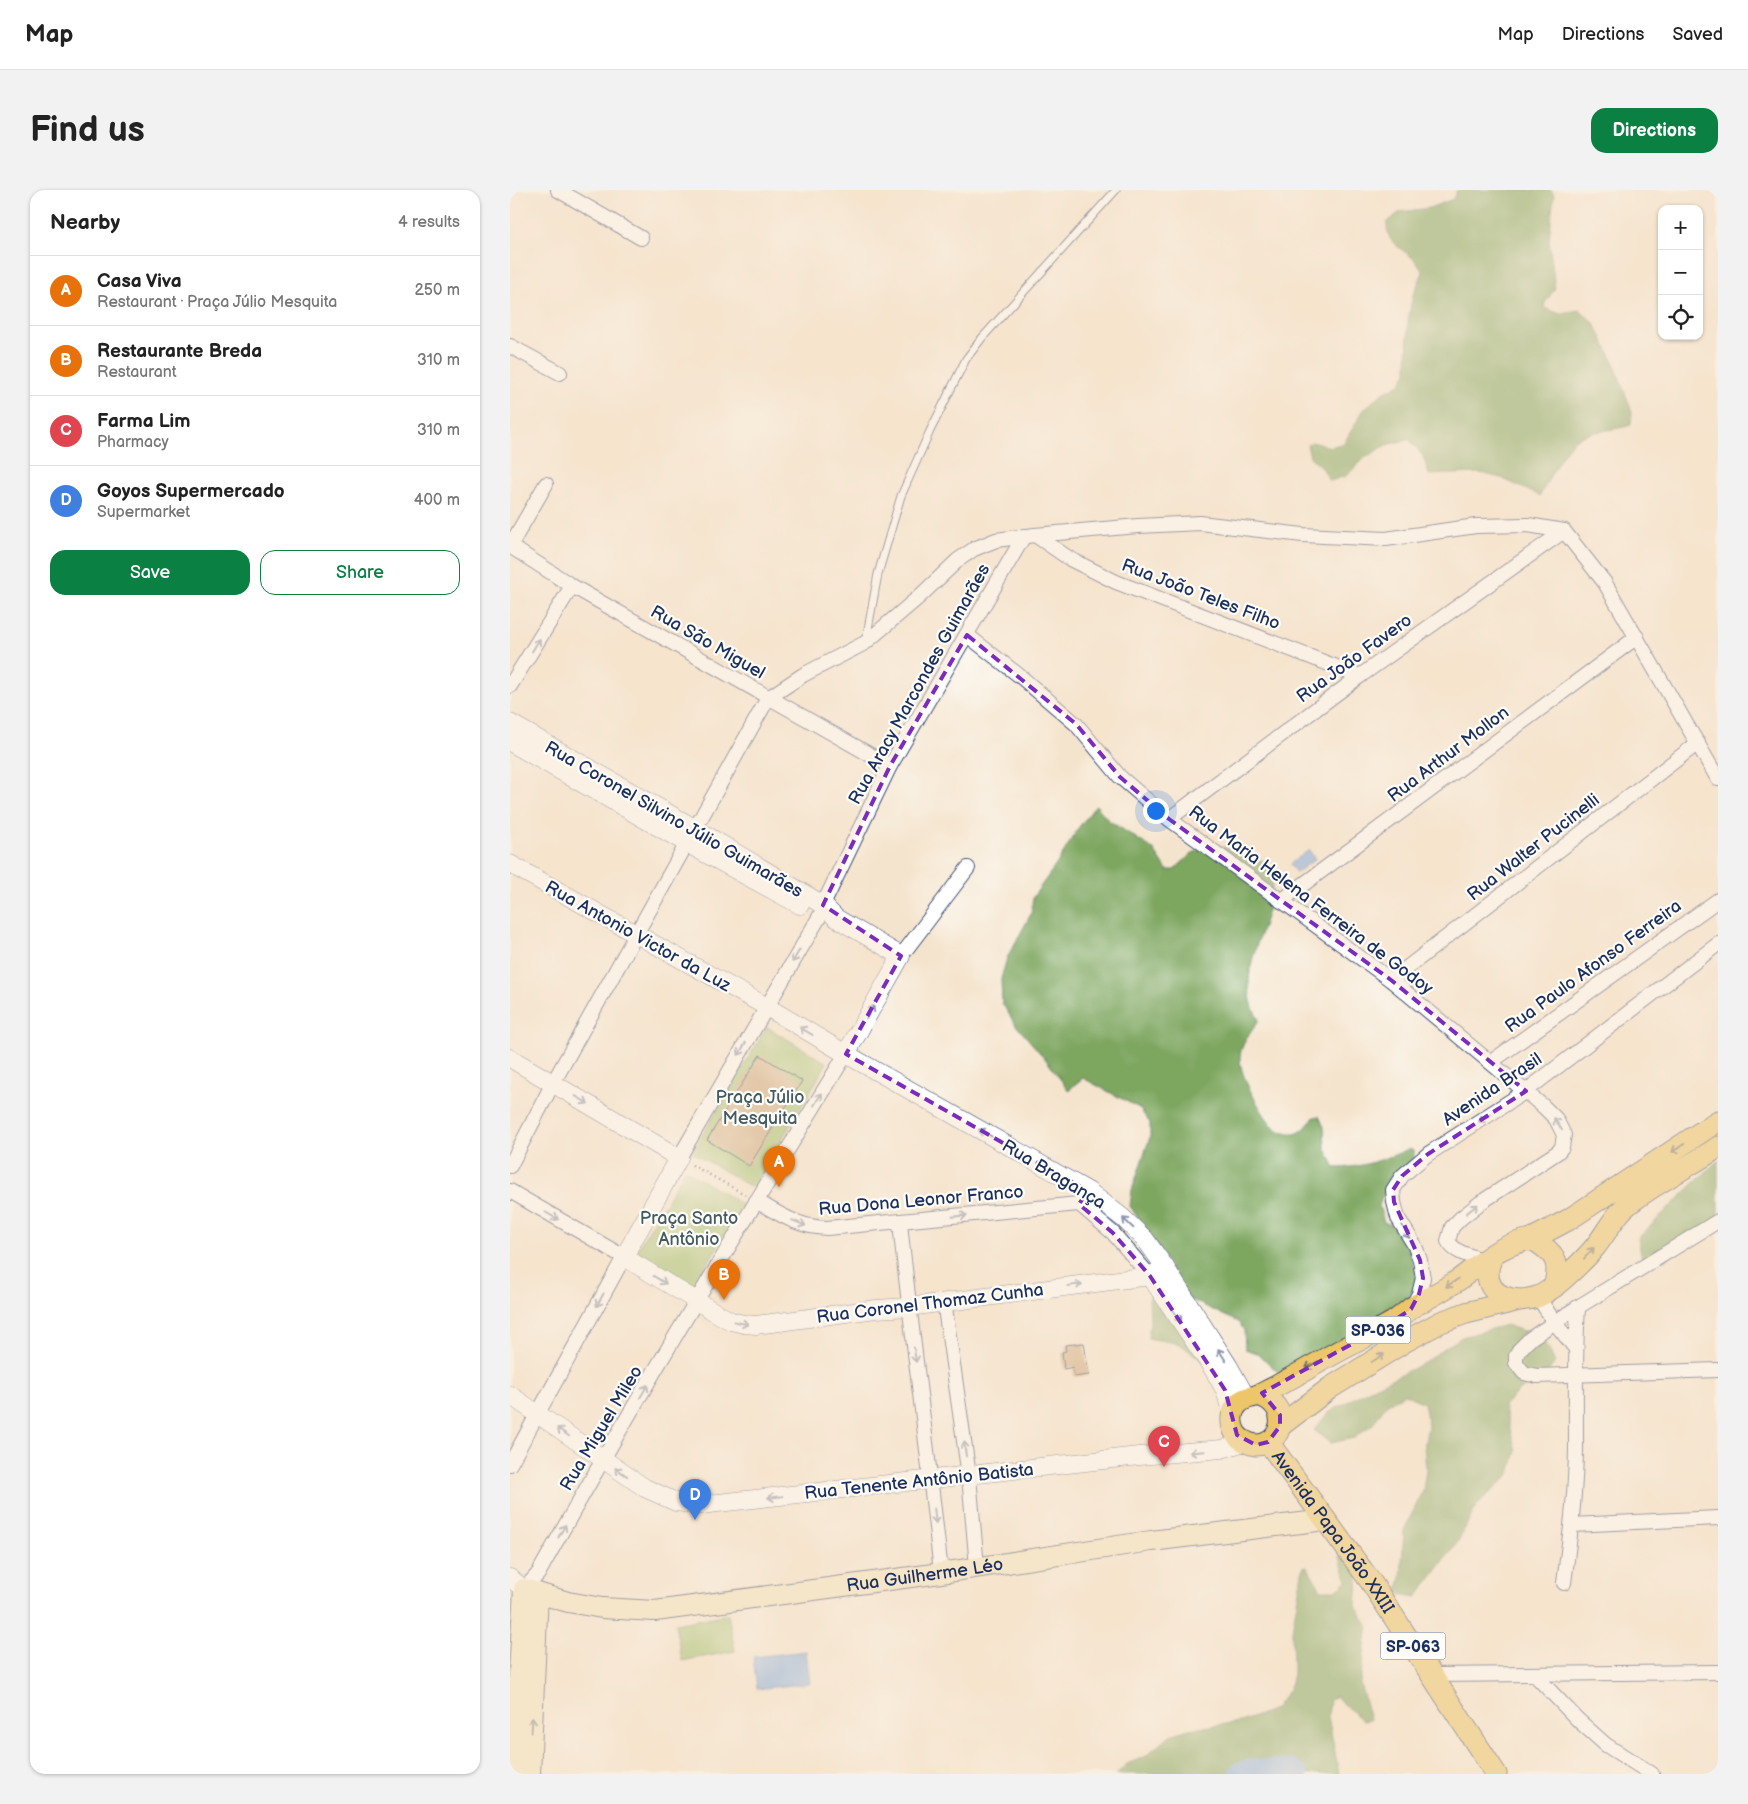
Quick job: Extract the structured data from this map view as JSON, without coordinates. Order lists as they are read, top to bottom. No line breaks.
{"streets":{"main road":["SP-036","Avenida Papa João XXIII","Rua Guilherme Léo","SP-063"],"street":["Rua João Teles Filho","Rua São Miguel","Rua João Favero","Rua Aracy Marcondes Guimarães","Rua Arthur Mollon","Rua Coronel Silvino Júlio Guimarães","Rua Walter Pucinelli","Rua Maria Helena Ferreira de Godoy","Rua Antonio Victor da Luz","Rua Paulo Afonso Ferreira","Avenida Brasil","Rua Bragança","Rua Dona Leonor Franco","Rua Coronel Thomaz Cunha","Rua Miguel Mileo","Rua Tenente Antônio Batista"]},"crossings":[["Rua João Teles Filho","Rua João Favero"],["Rua João Teles Filho","Rua Aracy Marcondes Guimarães"],["Rua São Miguel","Rua Aracy Marcondes Guimarães"],["Rua João Favero","Rua Maria Helena Ferreira de Godoy"],["Rua Aracy Marcondes Guimarães","Rua Coronel Silvino Júlio Guimarães"],["Rua Aracy Marcondes Guimarães","Rua Maria Helena Ferreira de Godoy"],["Rua Aracy Marcondes Guimarães","Rua Antonio Victor da Luz"],["Rua Arthur Mollon","Rua Maria Helena Ferreira de Godoy"],["Rua Walter Pucinelli","Rua Maria Helena Ferreira de Godoy"],["Rua Maria Helena Ferreira de Godoy","Rua Paulo Afonso Ferreira"],["Rua Maria Helena Ferreira de Godoy","Avenida Brasil"],["Rua Maria Helena Ferreira de Godoy","SP-036"],["Avenida Brasil","SP-036"],["Rua Bragança","Rua Dona Leonor Franco"],["Rua Bragança","Rua Coronel Thomaz Cunha"],["Rua Bragança","SP-036"],["Rua Bragança","Rua Tenente Antônio Batista"],["Rua Bragança","Avenida Papa João XXIII"],["Rua Coronel Thomaz Cunha","Rua Miguel Mileo"],["SP-036","Rua Tenente Antônio Batista"],["SP-036","Avenida Papa João XXIII"],["Rua Miguel Mileo","Rua Tenente Antônio Batista"],["Rua Miguel Mileo","Rua Guilherme Léo"],["Rua Tenente Antônio Batista","Avenida Papa João XXIII"],["Avenida Papa João XXIII","Rua Guilherme Léo"]],"one_way":["Avenida Brasil","Rua Dona Leonor Franco","Rua Coronel Thomaz Cunha","Rua Tenente Antônio Batista"],"parks":["Praça Júlio Mesquita","Praça Santo Antônio"],"page":{"header":"Map","nav":["Map","Directions","Saved"],"buttons":["Directions",["Save","Share"]],"title":"Find us","heading":["Nearby","4 results"],"map_buttons":["+","−"],"list":[{"mark":"A","name":"Casa Viva","note":"Restaurant · Praça Júlio Mesquita","value":"250 m"},{"mark":"B","name":"Restaurante Breda","note":"Restaurant","value":"310 m"},{"mark":"C","name":"Farma Lim","note":"Pharmacy","value":"310 m"},{"mark":"D","name":"Goyos Supermercado","note":"Supermarket","value":"400 m"}],"pins":["A","B","C","D"]}}
